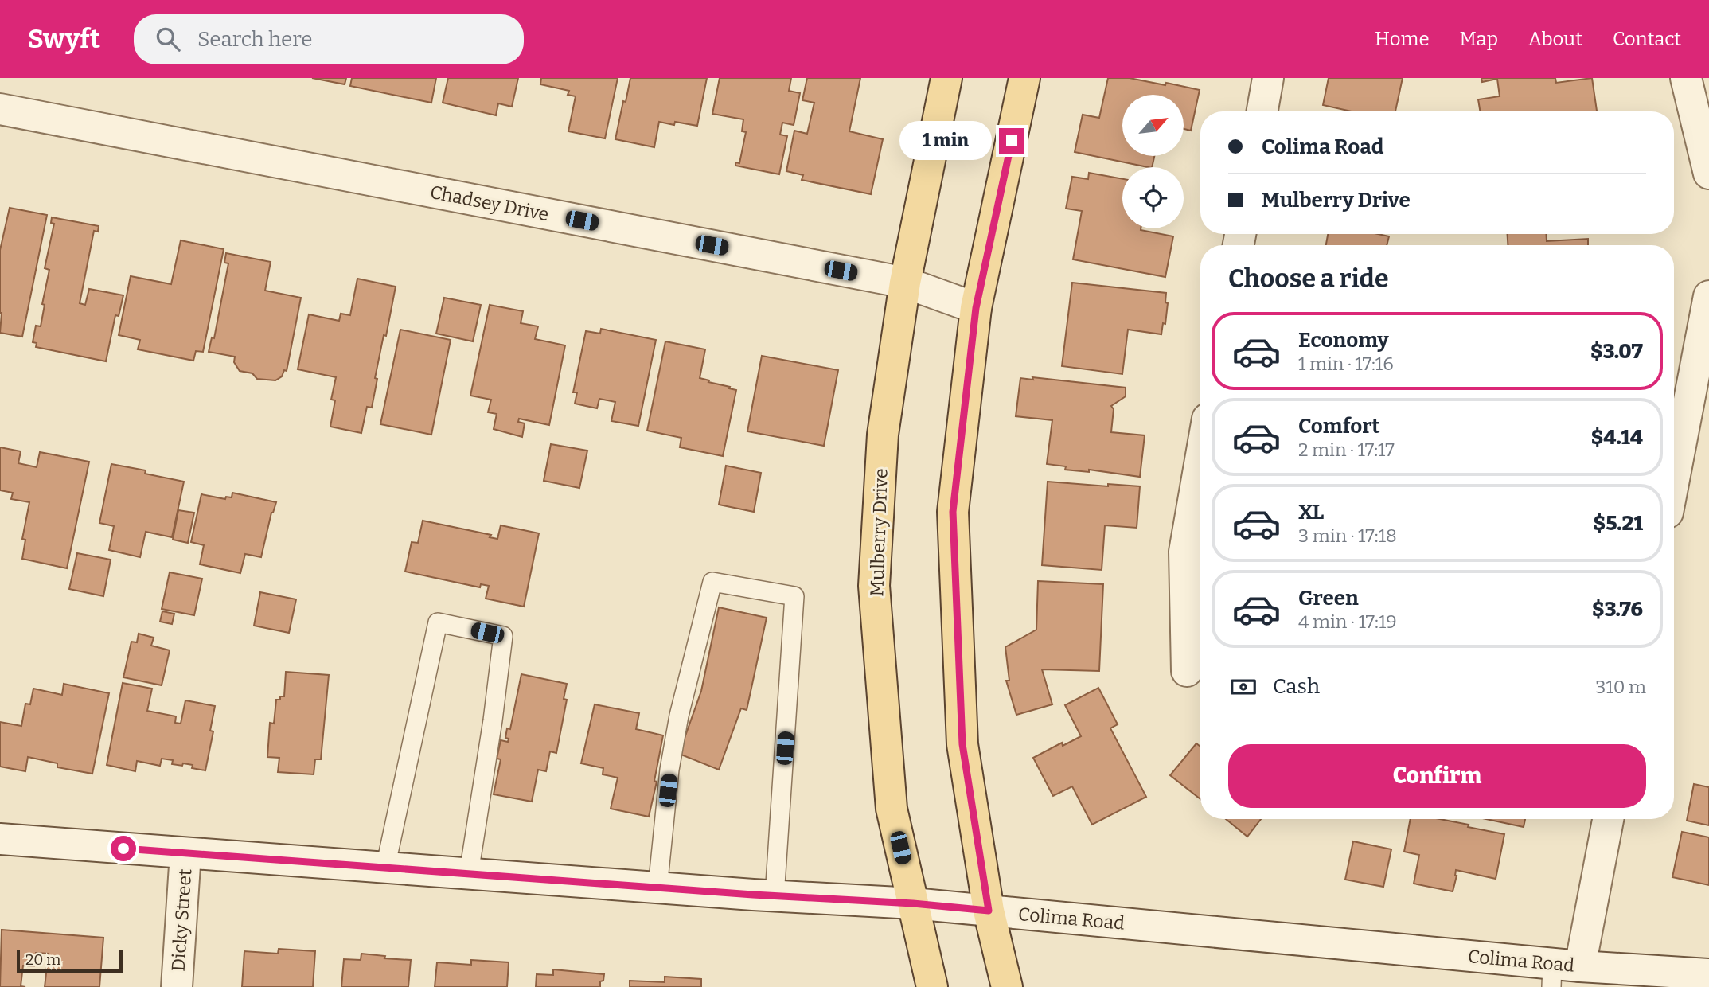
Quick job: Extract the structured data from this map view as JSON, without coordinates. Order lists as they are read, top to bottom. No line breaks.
{"streets":{"main road":["Mulberry Drive"],"street":["Chadsey Drive","Colima Road","Dicky Street"]},"crossings":[["Chadsey Drive","Mulberry Drive"],["Mulberry Drive","Colima Road"],["Colima Road","Dicky Street"]],"scale_bar":"20 m","north":"top right","page":{"header":"Swyft","search":"Search here","nav":["Home","Map","About","Contact"],"banner":["Colima Road","Mulberry Drive"],"bubble":"1 min","heading":"Choose a ride","list":[{"name":"Economy","note":"1 min · 17:16","value":"$3.07"},{"name":"Comfort","note":"2 min · 17:17","value":"$4.14"},{"name":"XL","note":"3 min · 17:18","value":"$5.21"},{"name":"Green","note":"4 min · 17:19","value":"$3.76"}],"pay":["Cash","310 m"],"buttons":"Confirm","scale":"20 m"}}
